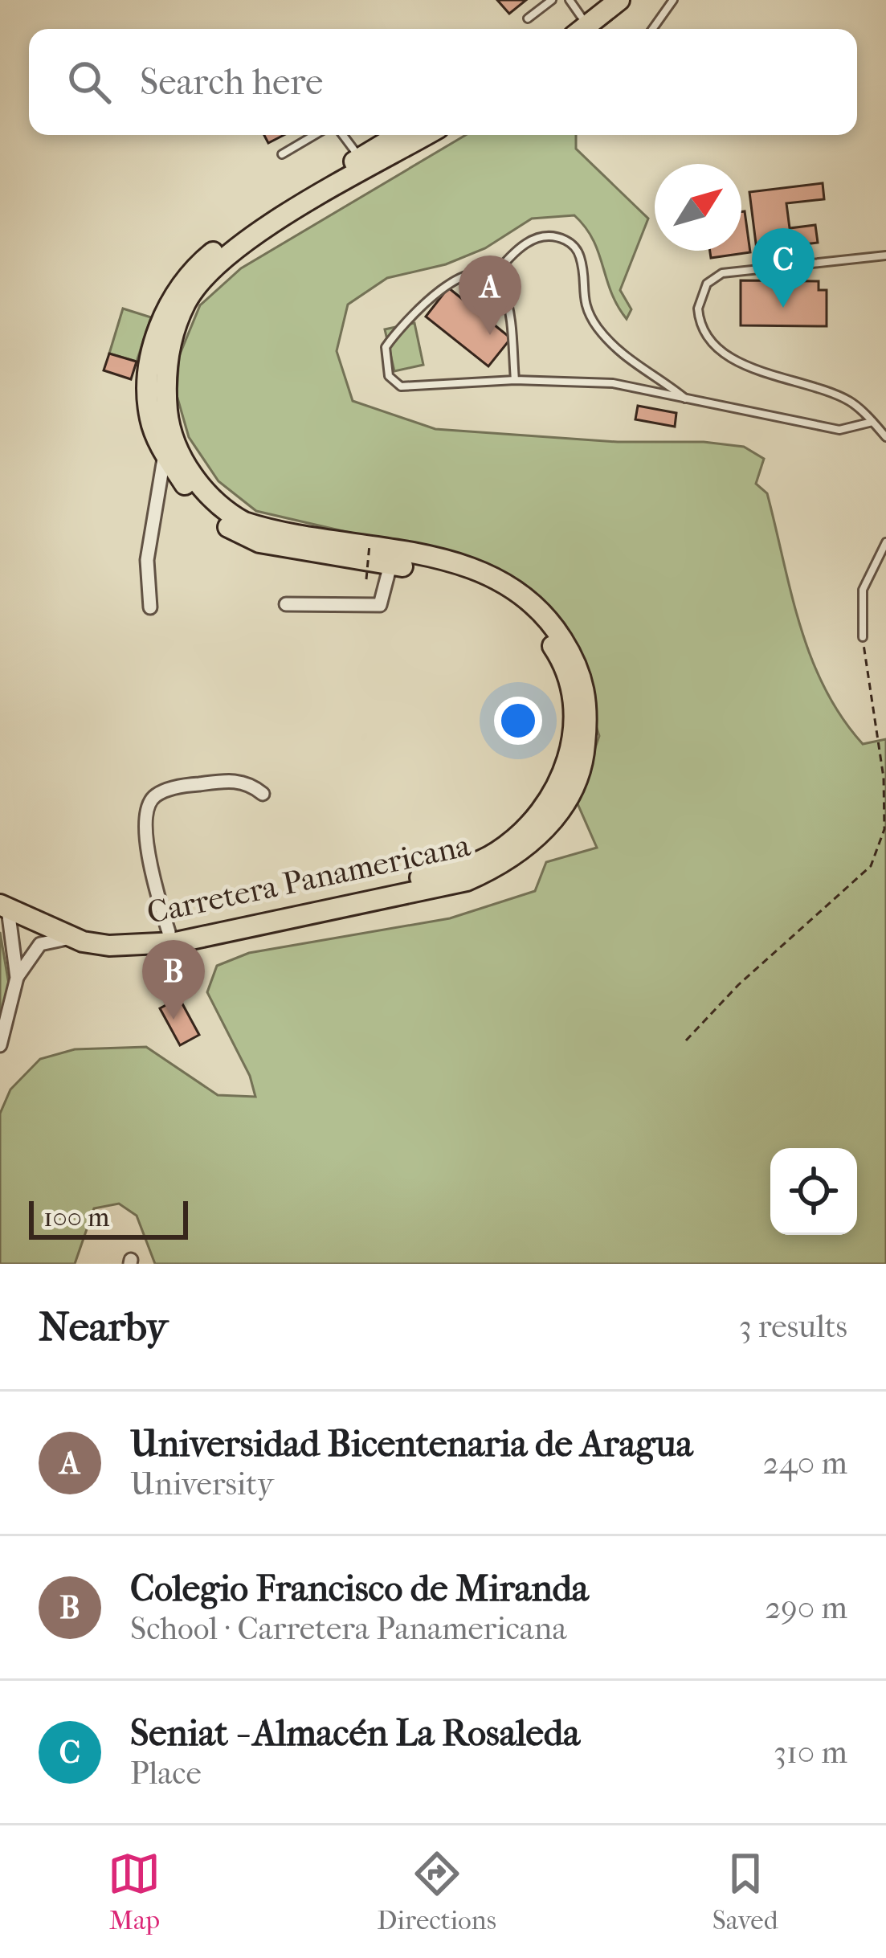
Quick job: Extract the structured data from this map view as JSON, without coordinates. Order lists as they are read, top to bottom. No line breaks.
{"streets":{"main road":["Carretera Panamericana"]},"scale_bar":"100 m","north":"top right","page":{"search":"Search here","pins":["C","A","B"],"scale":"100 m","heading":["Nearby","3 results"],"list":[{"mark":"A","name":"Universidad Bicentenaria de Aragua","note":"University","value":"240 m"},{"mark":"B","name":"Colegio Francisco de Miranda","note":"School · Carretera Panamericana","value":"290 m"},{"mark":"C","name":"Seniat - Almacén La Rosaleda","note":"Place","value":"310 m"}],"nav":["Map","Directions","Saved"]}}
